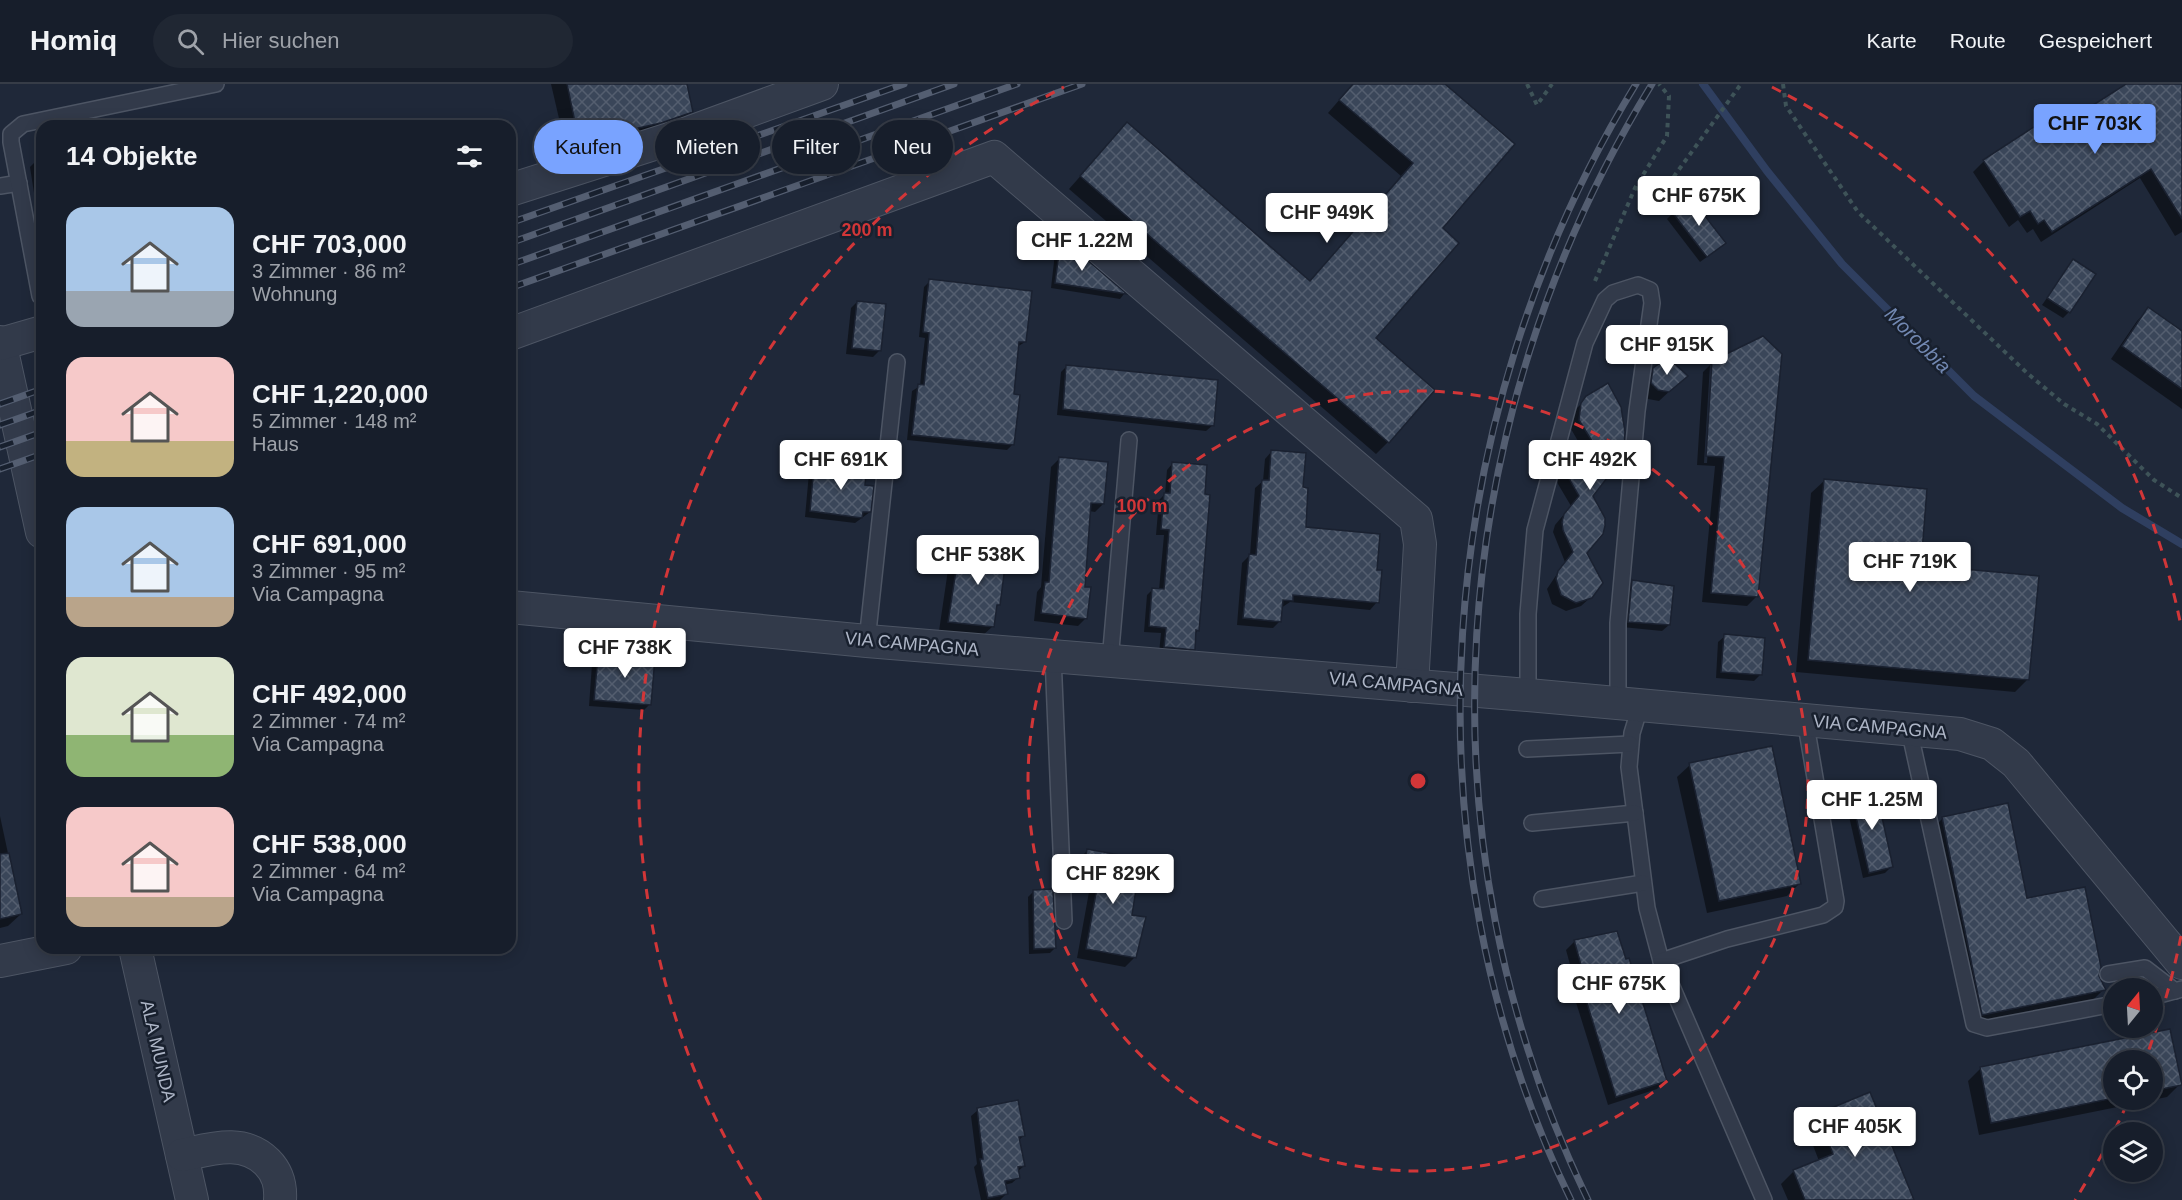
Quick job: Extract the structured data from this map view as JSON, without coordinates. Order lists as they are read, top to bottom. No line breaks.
{"streets":{"street":["VIA CAMPAGNA","ALA MUNDA"]},"water":["Morobbia"],"north":"top","page":{"header":"Homiq","search":"Hier suchen","nav":["Karte","Route","Gespeichert"],"price":["CHF 703K","CHF 675K","CHF 949K","CHF 1.22M","CHF 915K","CHF 691K","CHF 492K","CHF 538K","CHF 719K","CHF 738K","CHF 1.25M","CHF 829K","CHF 675K","CHF 405K"],"chip":["Kaufen","Mieten","Filter","Neu"],"heading":"14 Objekte","list":[{"name":"CHF 703,000","note":"3 Zimmer · 86 m² · Wohnung"},{"name":"CHF 1,220,000","note":"5 Zimmer · 148 m² · Haus"},{"name":"CHF 691,000","note":"3 Zimmer · 95 m² · Via Campagna"},{"name":"CHF 492,000","note":"2 Zimmer · 74 m² · Via Campagna"},{"name":"CHF 538,000","note":"2 Zimmer · 64 m² · Via Campagna"}]},"rings":["200 m","100 m"]}
